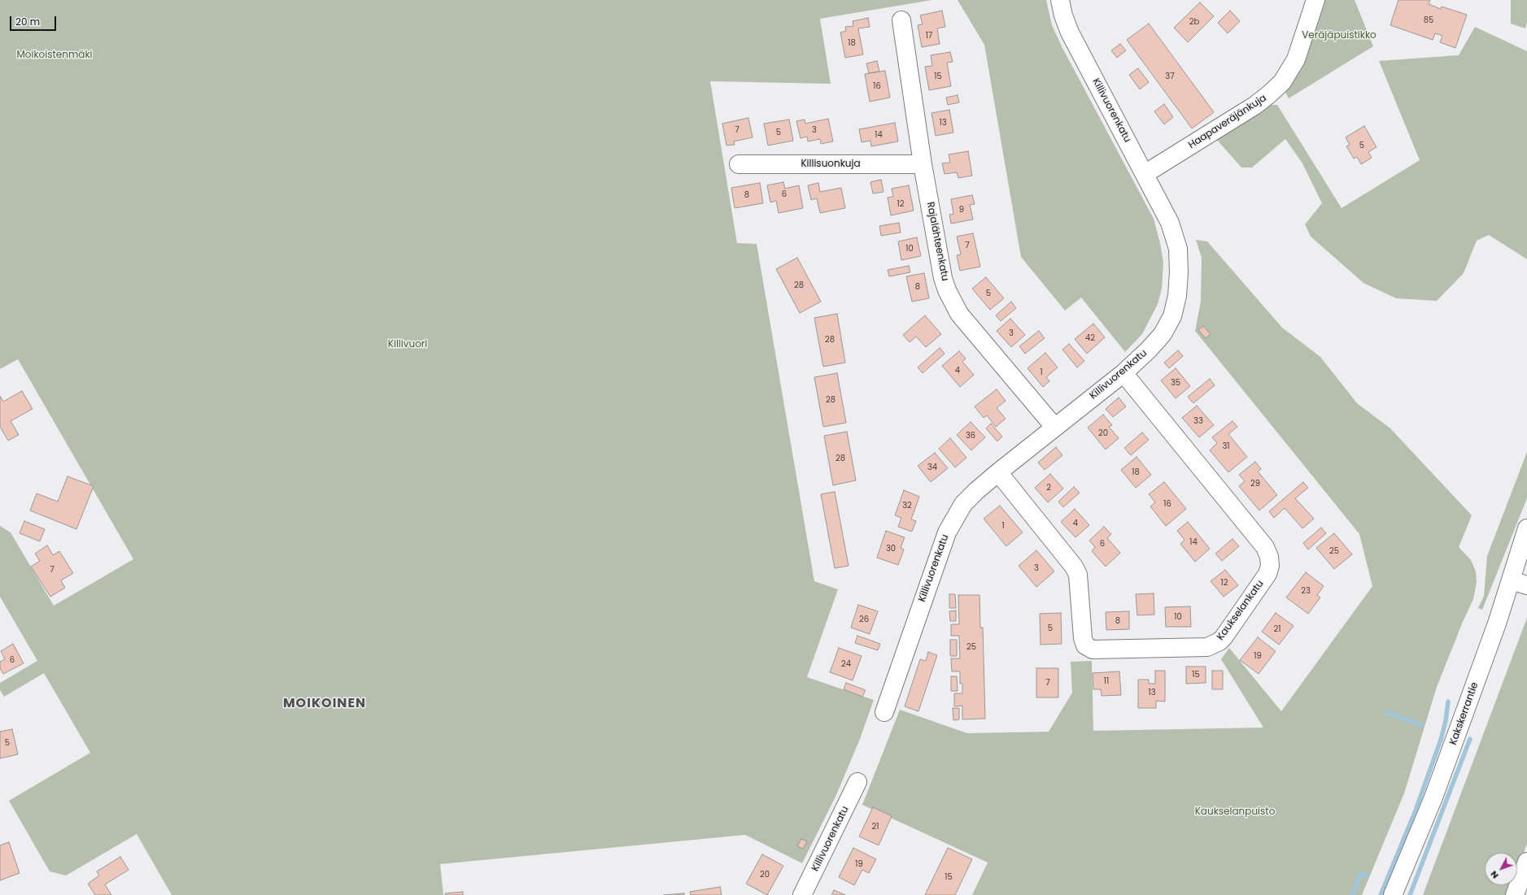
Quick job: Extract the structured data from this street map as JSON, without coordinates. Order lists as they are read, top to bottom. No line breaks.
{"streets":{"street":["Killivuorenkatu","Haapaveräjänkuja","Killisuonkuja","Rajalähteenkatu","Kaukselankatu","Kakskerrantie"]},"crossings":[["Killivuorenkatu","Haapaveräjänkuja"],["Killivuorenkatu","Rajalähteenkatu"],["Killivuorenkatu","Kaukselankatu"],["Killisuonkuja","Rajalähteenkatu"]],"districts":["MOIKOINEN"],"parks":["Veräjäpuistikko","Moikoistenmäki","Killivuori","Kaukselanpuisto"],"house_numbers":["85","2b","17","18","15","37","16","13","7","3","5","14","5","6","8","12","9","7","10","28","8","5","3","42","28","4","1","35","28","33","20","36","31","28","34","18","29","2","16","32","4","1","14","6","30","25","3","7","12","23","10","26","8","5","21","25","19","6","24","15","11","7","13","5","21","19","20","15"],"scale_bar":"20 m","north":"bottom left"}
